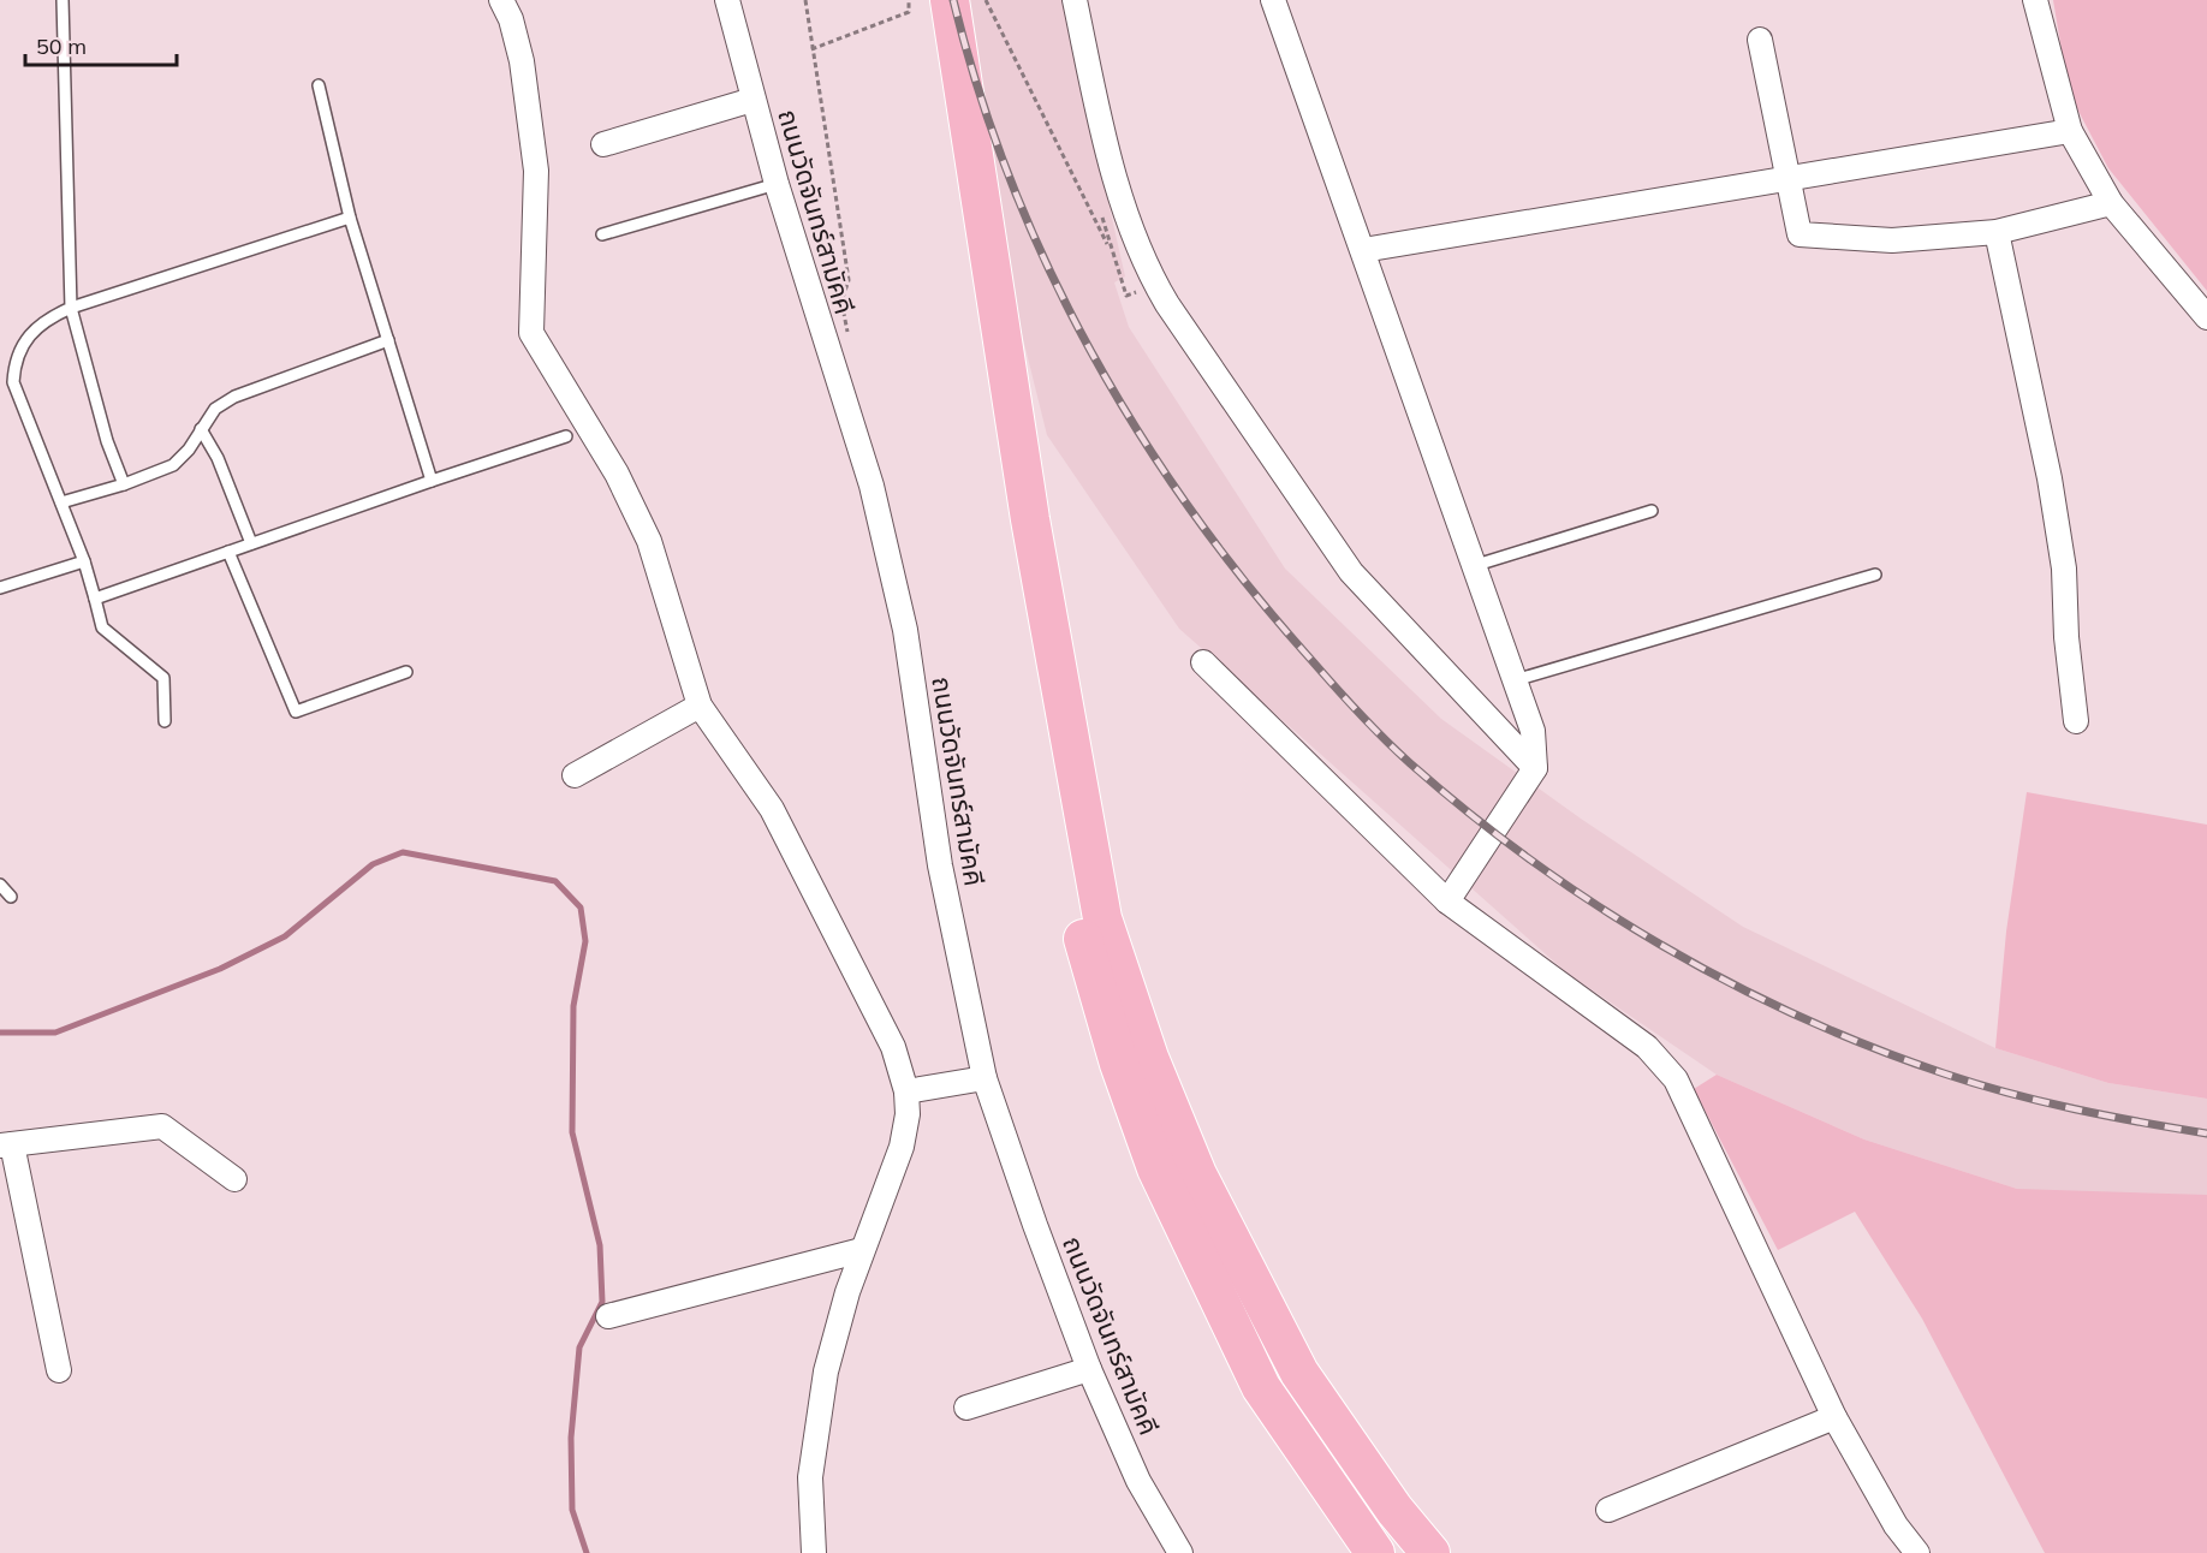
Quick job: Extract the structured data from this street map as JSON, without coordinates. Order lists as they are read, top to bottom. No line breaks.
{"streets":{"street":["ถนนวัดจันทร์สามัคคี"]},"scale_bar":"50 m"}
